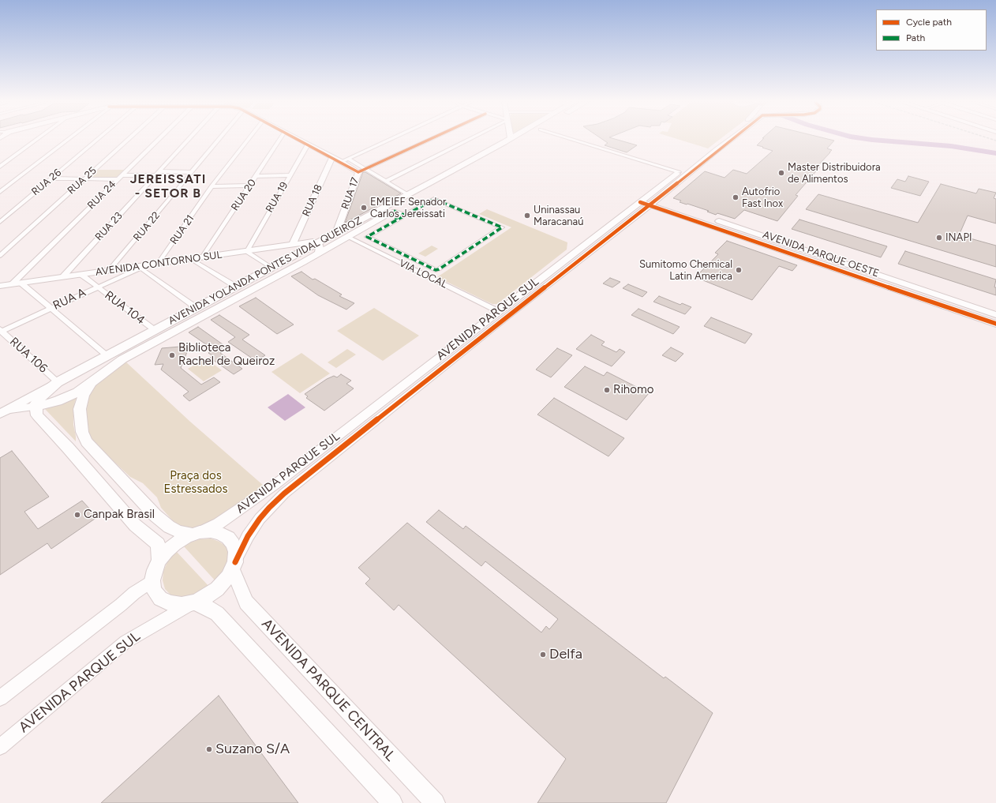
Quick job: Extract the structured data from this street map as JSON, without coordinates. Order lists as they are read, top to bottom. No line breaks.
{"streets":{"main road":["AVENIDA YOLANDA PONTES VIDAL QUEIROZ","AVENIDA PARQUE CENTRAL"],"street":["RUA 25","RUA 26","RUA 17","RUA 24","RUA 20","RUA 19","RUA 18","RUA 23","RUA 22","RUA 21","AVENIDA PARQUE OESTE","AVENIDA CONTORNO SUL","VIA LOCAL","RUA A","RUA 104","AVENIDA PARQUE SUL","RUA 106"]},"crossings":[["RUA 17","AVENIDA YOLANDA PONTES VIDAL QUEIROZ"],["RUA 24","AVENIDA CONTORNO SUL"],["RUA 20","AVENIDA CONTORNO SUL"],["RUA 19","AVENIDA CONTORNO SUL"],["RUA 18","AVENIDA CONTORNO SUL"],["RUA 23","AVENIDA CONTORNO SUL"],["RUA 22","AVENIDA CONTORNO SUL"],["RUA 21","AVENIDA CONTORNO SUL"],["AVENIDA PARQUE OESTE","AVENIDA PARQUE SUL"],["AVENIDA CONTORNO SUL","AVENIDA YOLANDA PONTES VIDAL QUEIROZ"],["AVENIDA CONTORNO SUL","RUA A"],["AVENIDA CONTORNO SUL","RUA 104"],["AVENIDA YOLANDA PONTES VIDAL QUEIROZ","VIA LOCAL"],["AVENIDA YOLANDA PONTES VIDAL QUEIROZ","RUA 104"],["AVENIDA YOLANDA PONTES VIDAL QUEIROZ","RUA 106"],["VIA LOCAL","AVENIDA PARQUE SUL"],["RUA A","RUA 104"],["RUA A","RUA 106"],["AVENIDA PARQUE SUL","AVENIDA PARQUE CENTRAL"]],"districts":["JEREISSATI - SETOR B"],"parks":["Praça dos Estressados"],"places":["Master Distribuidora de Alimentos","Autofrio Fast Inox","EMEIEF Senador Carlos Jereissati","Uninassau Maracanaú","INAPI","Sumitomo Chemical Latin America","Biblioteca Rachel de Queiroz","Rihomo","Canpak Brasil","Delfa","Suzano S/A"],"legend":["Cycle path","Path"]}
